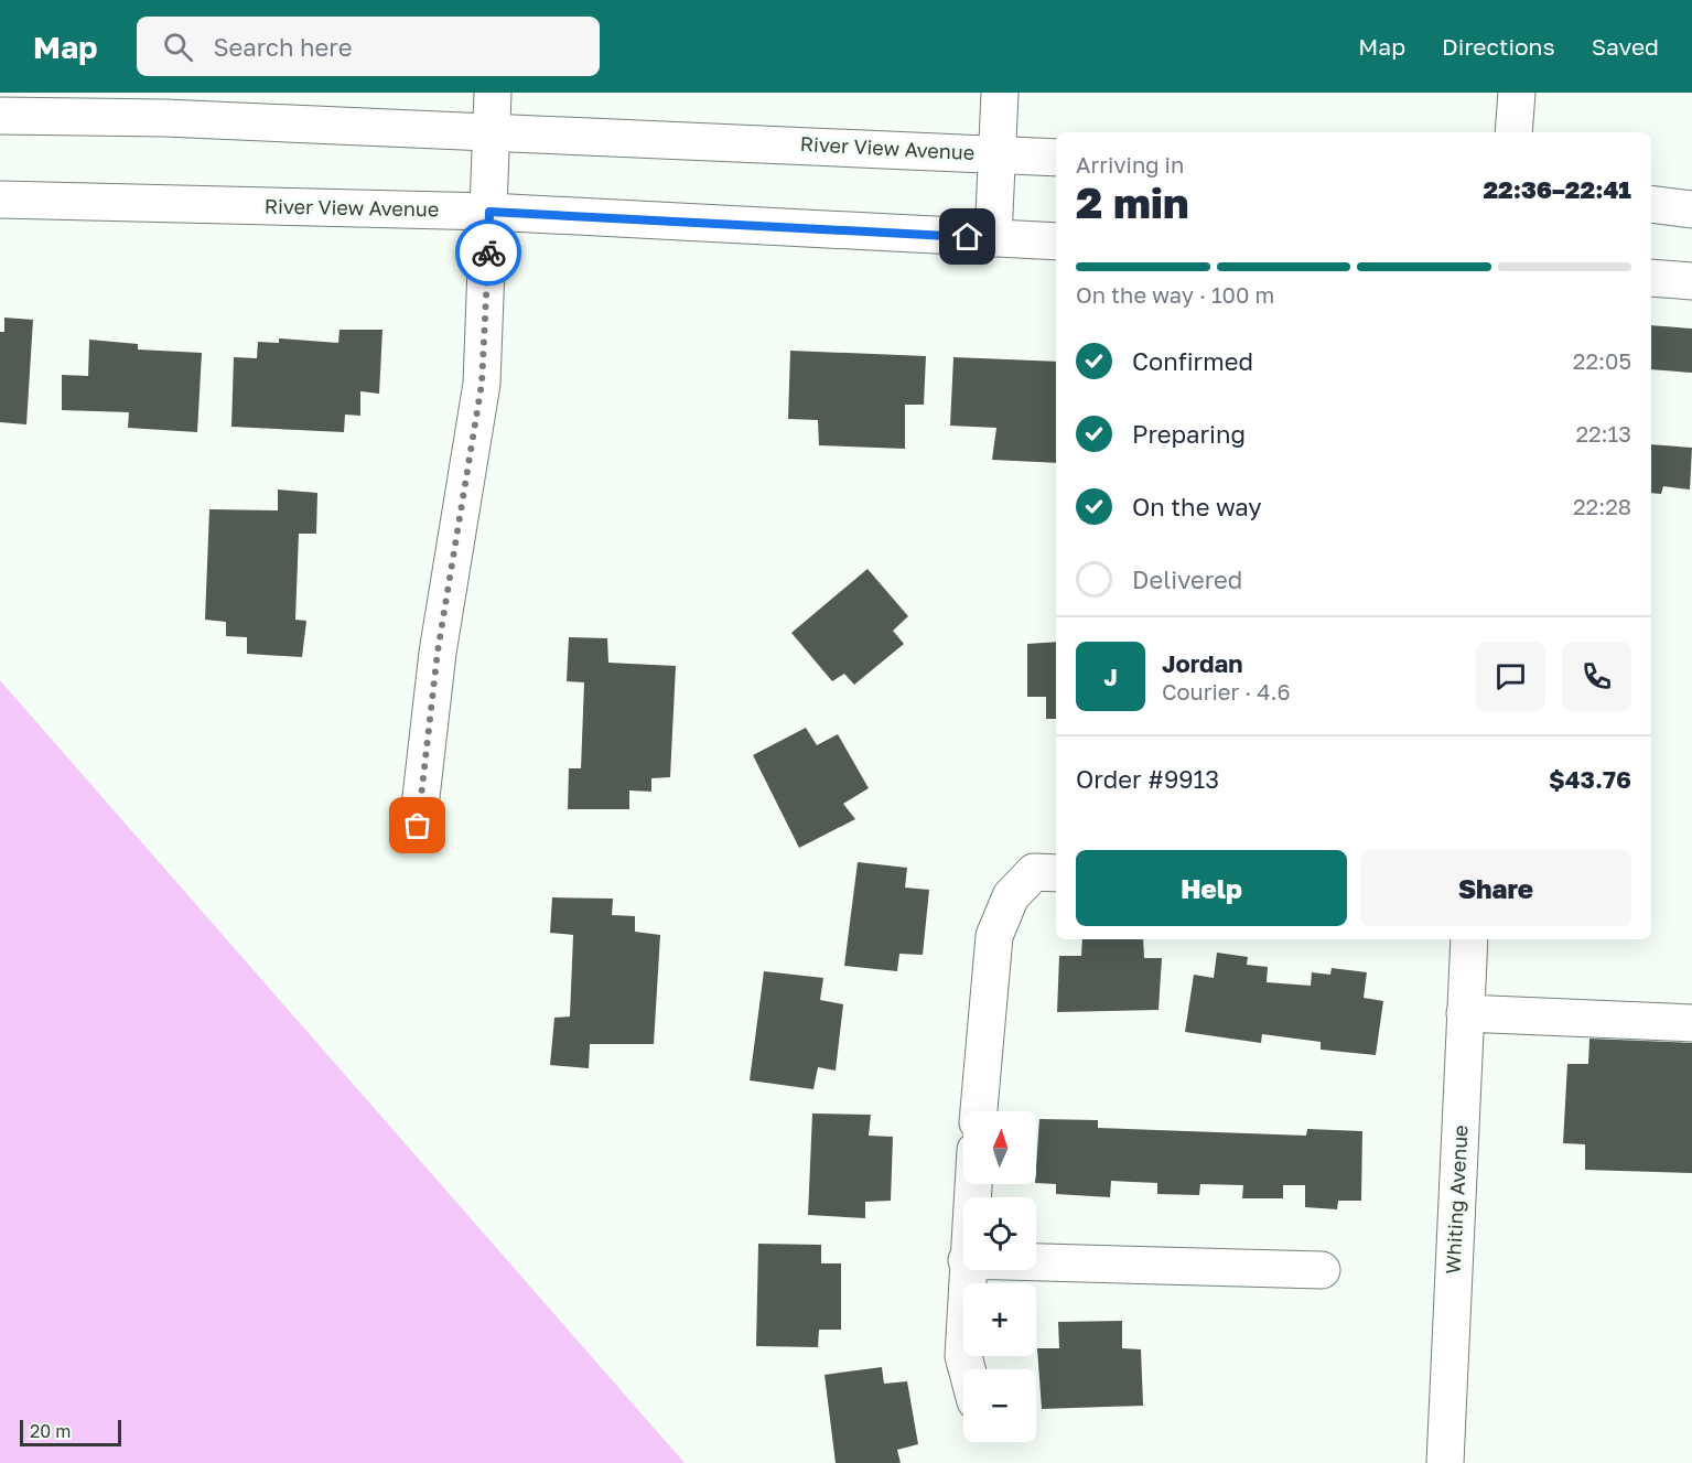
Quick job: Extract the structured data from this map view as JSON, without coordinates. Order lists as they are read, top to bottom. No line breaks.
{"streets":{"main road":["River View Avenue","Whiting Avenue"]},"scale_bar":"20 m","north":"top","page":{"header":"Map","search":"Search here","nav":["Map","Directions","Saved"],"heading":["2 min","Arriving in","22:36–22:41"],"panel":["Jordan","Courier · 4.6","Order #9913","$43.76"],"bar":"On the way · 100 m","list":[["Confirmed","22:05"],["Preparing","22:13"],["On the way","22:28"],"Delivered"],"round":"J","buttons":["Help","Share"],"map_buttons":["+","−"],"scale":"20 m"}}
